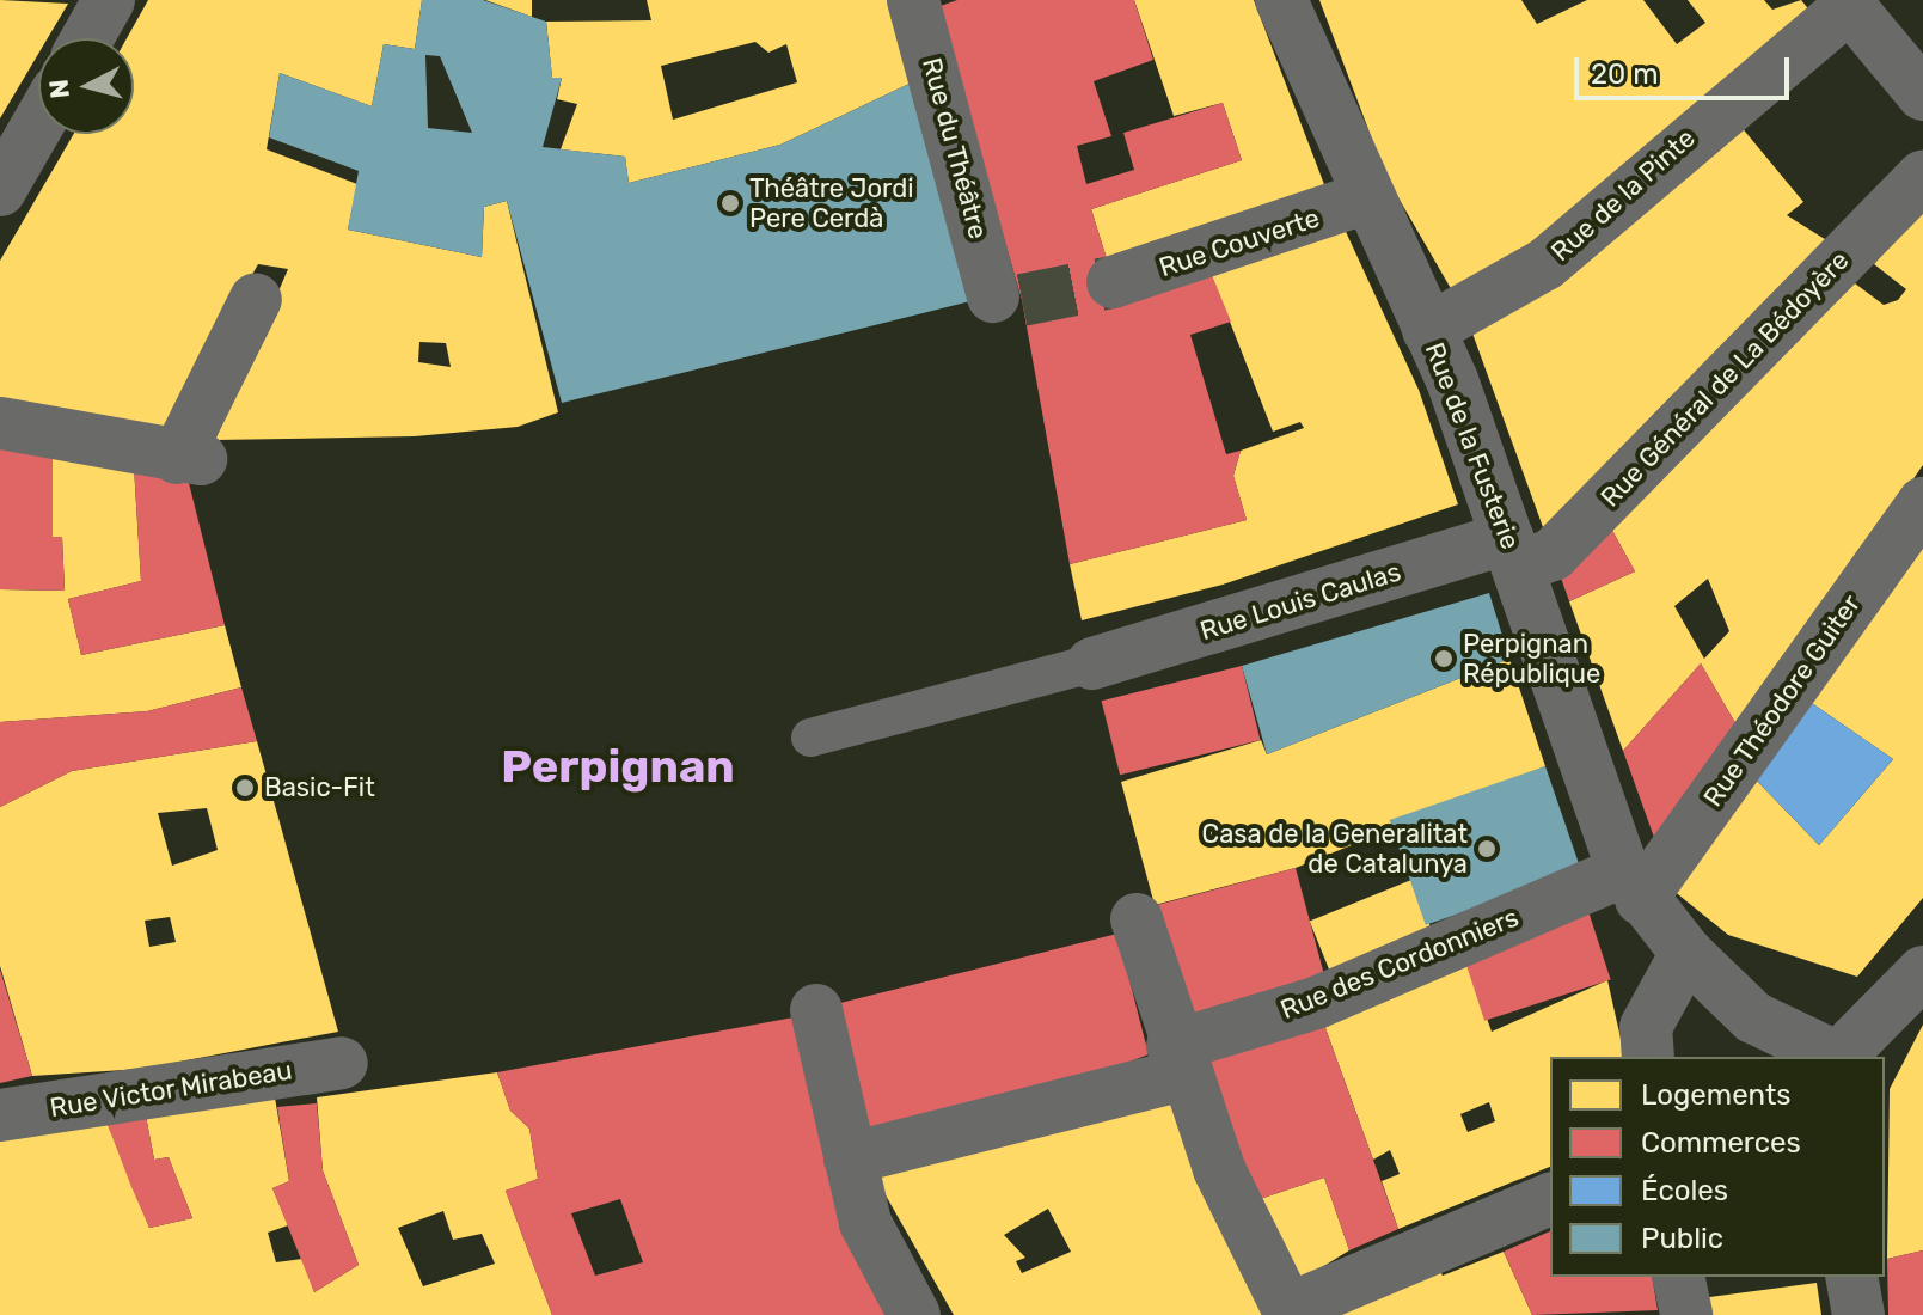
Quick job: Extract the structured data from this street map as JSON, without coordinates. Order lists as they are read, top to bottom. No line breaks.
{"streets":{"street":["Rue du Théâtre","Rue de la Pinte","Rue Couverte","Rue Général de La Bédoyère","Rue de la Fusterie","Rue Louis Caulas","Rue Théodore Guiter","Rue des Cordonniers","Rue Victor Mirabeau"]},"crossings":[["Rue de la Pinte","Rue de la Fusterie"],["Rue Couverte","Rue de la Fusterie"],["Rue Général de La Bédoyère","Rue de la Fusterie"],["Rue Général de La Bédoyère","Rue Louis Caulas"],["Rue de la Fusterie","Rue Louis Caulas"],["Rue de la Fusterie","Rue Théodore Guiter"],["Rue de la Fusterie","Rue des Cordonniers"],["Rue Théodore Guiter","Rue des Cordonniers"]],"districts":["Perpignan"],"places":["Théâtre Jordi Pere Cerdà","Perpignan République","Basic-Fit","Casa de la Generalitat de Catalunya"],"legend":["Logements","Commerces","Écoles","Public"],"scale_bar":"20 m","north":"left"}
